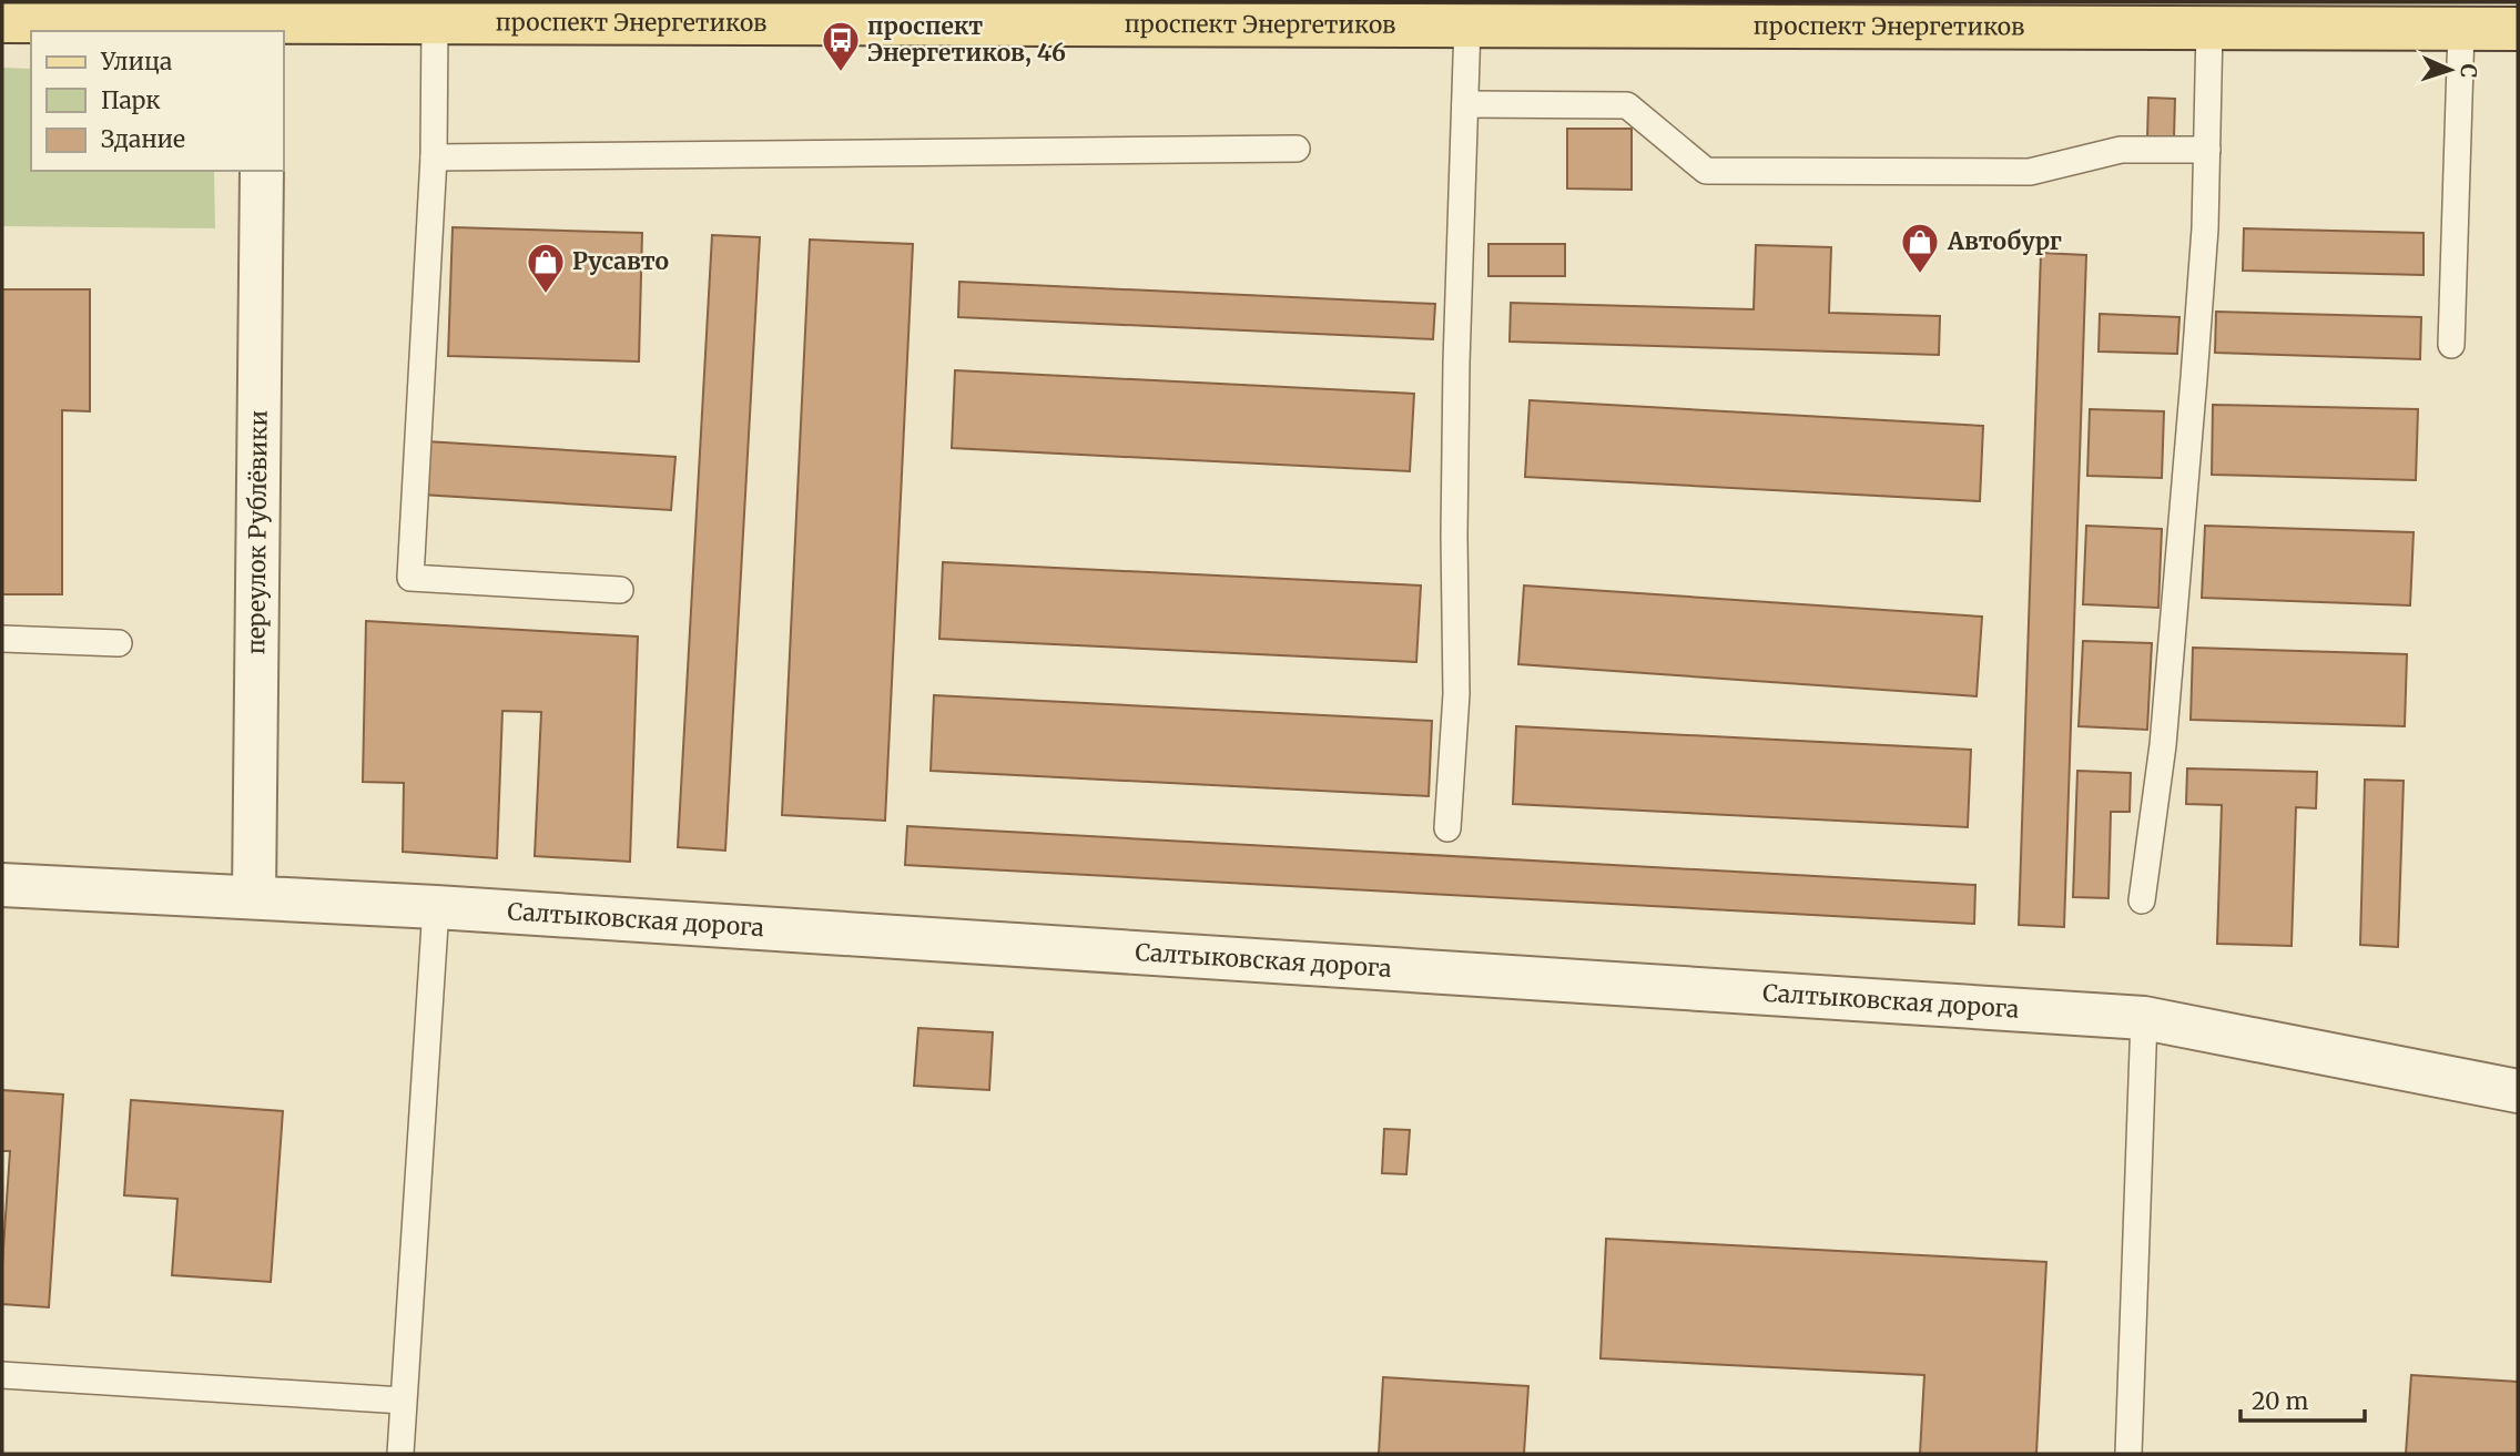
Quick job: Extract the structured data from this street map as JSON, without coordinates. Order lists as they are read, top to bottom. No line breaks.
{"streets":{"main road":["проспект Энергетиков"],"street":["переулок Рублёвики","Салтыковская дорога"]},"crossings":[["переулок Рублёвики","Салтыковская дорога"]],"places":{"bus stop":["проспект Энергетиков, 46"],"shop":["Автобург","Русавто"]},"legend":["Улица","Парк","Здание"],"scale_bar":"20 m","north":"right"}
